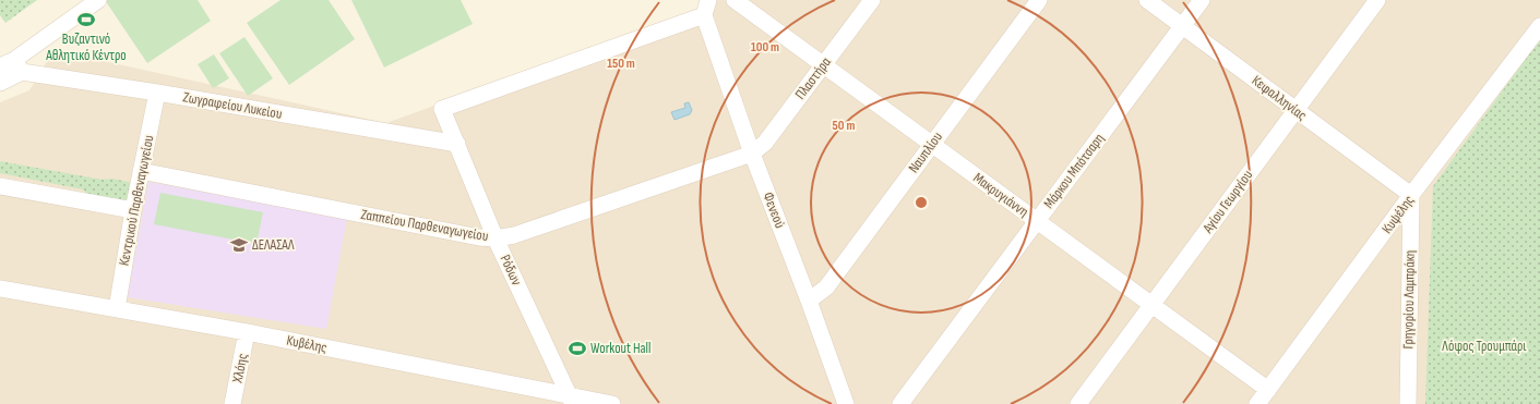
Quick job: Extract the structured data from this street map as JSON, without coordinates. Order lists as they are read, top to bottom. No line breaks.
{"streets":{"street":["Πλαστήρα","Κεφαλληνίας","Ζωγραφείου Λυκείου","Ναυπλίου","Μάρκου Μπότσαρη","Μακρυγιάννη","Κεντρικού Παρθεναγωγείου","Αγίου Γεωργίου","Φενεού","Κυψέλης","Ζαππείου Παρθεναγωγείου","Ρόδων","Γρηγορίου Λαμπράκη","Κυβέλης","Χλόης"]},"crossings":[["Πλαστήρα","Μακρυγιάννη"],["Πλαστήρα","Φενεού"],["Πλαστήρα","Ζαππείου Παρθεναγωγείου"],["Κεφαλληνίας","Μάρκου Μπότσαρη"],["Κεφαλληνίας","Αγίου Γεωργίου"],["Κεφαλληνίας","Κυψέλης"],["Κεφαλληνίας","Γρηγορίου Λαμπράκη"],["Ζωγραφείου Λυκείου","Κεντρικού Παρθεναγωγείου"],["Ζωγραφείου Λυκείου","Ρόδων"],["Ναυπλίου","Μακρυγιάννη"],["Ναυπλίου","Φενεού"],["Μάρκου Μπότσαρη","Μακρυγιάννη"],["Μακρυγιάννη","Αγίου Γεωργίου"],["Μακρυγιάννη","Κυψέλης"],["Κεντρικού Παρθεναγωγείου","Ζαππείου Παρθεναγωγείου"],["Κεντρικού Παρθεναγωγείου","Κυβέλης"],["Φενεού","Ζαππείου Παρθεναγωγείου"],["Φενεού","Ρόδων"],["Κυψέλης","Γρηγορίου Λαμπράκη"],["Ζαππείου Παρθεναγωγείου","Ρόδων"],["Ρόδων","Κυβέλης"],["Κυβέλης","Χλόης"]],"parks":["Λόφος Τρουμπάρι"],"places":{"sports":["Βυζαντινό Αθλητικό Κέντρο","Workout Hall"],"school or university":["ΔΕΛΑΣΑΛ"]},"rings":["100 m","150 m","50 m"]}
